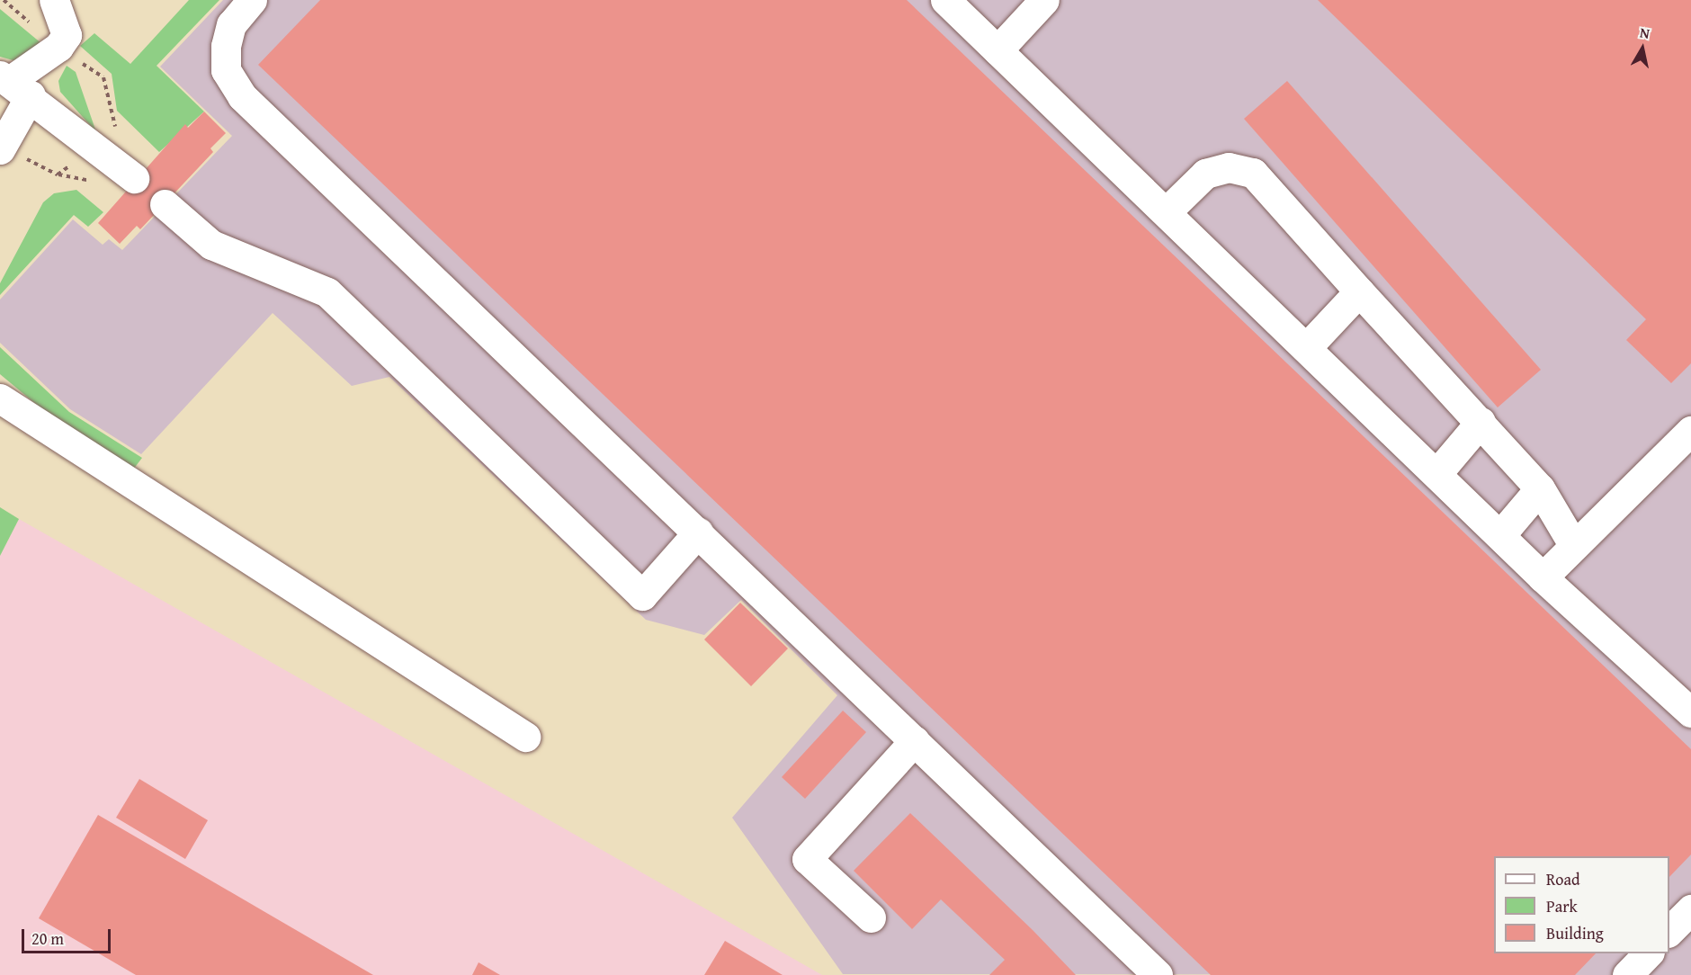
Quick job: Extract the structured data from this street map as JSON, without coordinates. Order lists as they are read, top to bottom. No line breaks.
{"legend":["Road","Park","Building"],"scale_bar":"20 m","north":"top"}
